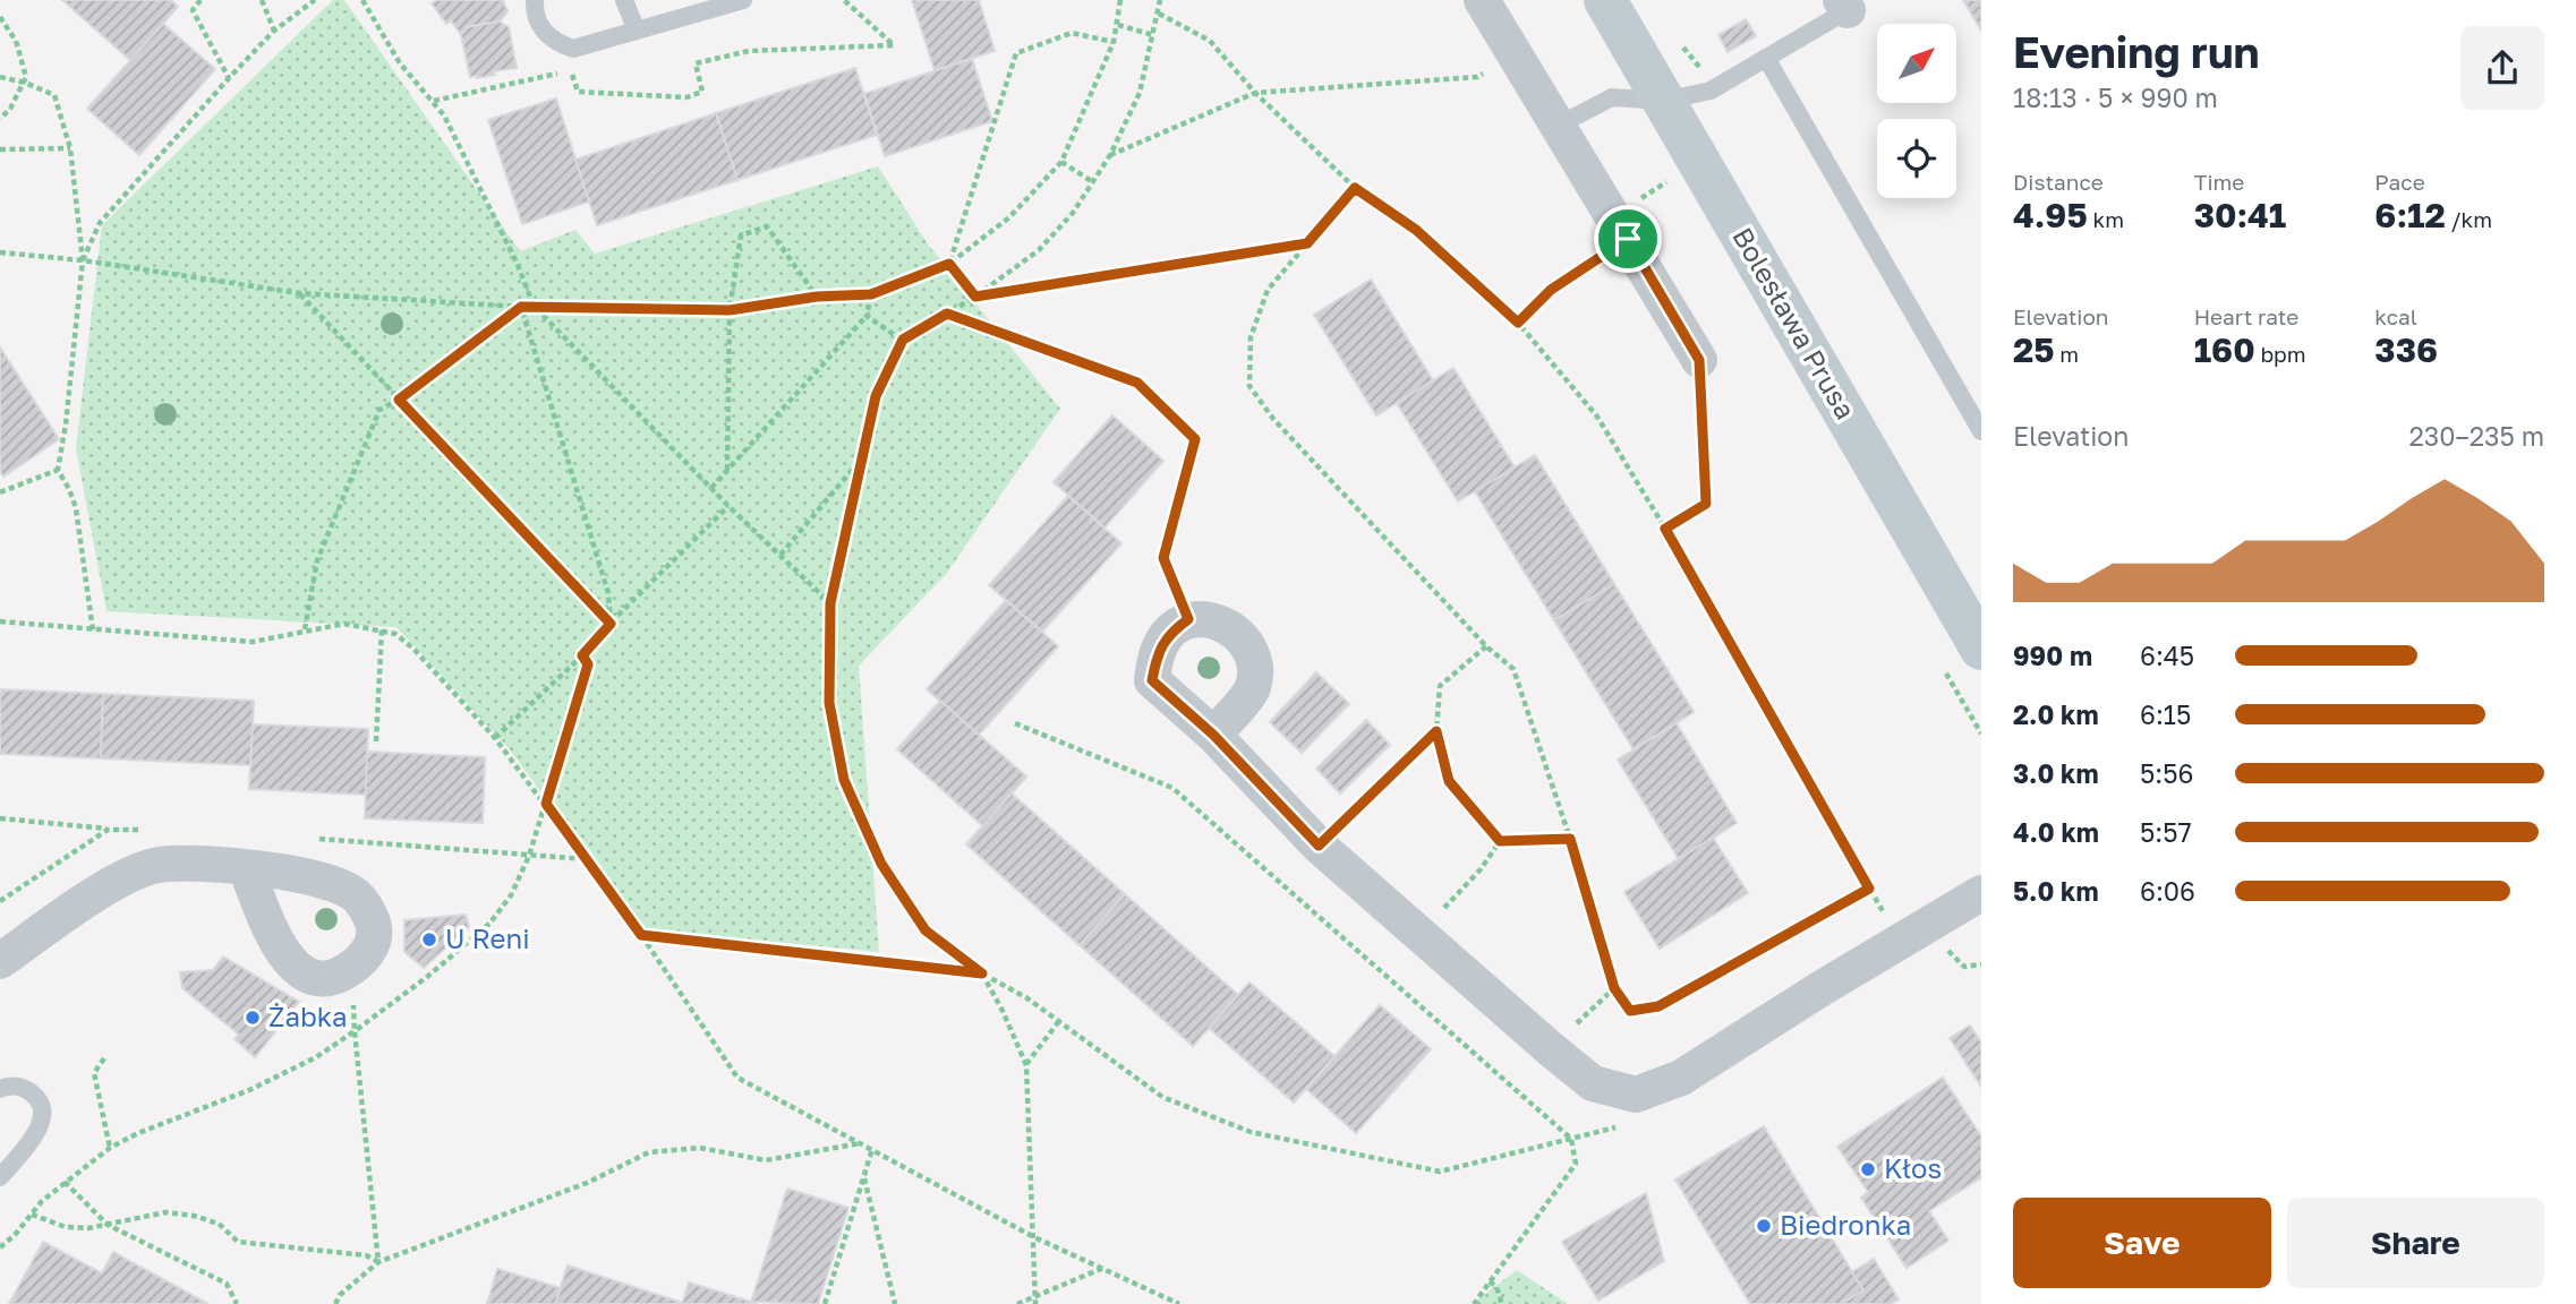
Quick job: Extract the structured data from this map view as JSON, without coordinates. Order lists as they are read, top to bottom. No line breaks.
{"streets":{"street":["Bolesława Prusa"]},"places":["U Reni","Żabka","Kłos","Biedronka"],"north":"top right","page":{"heading":["Evening run","18:13 · 5 × 990 m"],"stats":[["Distance","4.95 km"],["Time","30:41"],["Pace","6:12 /km"],["Elevation","25 m"],["Heart rate","160 bpm"],["kcal","336"]],"chart":["Elevation","230–235 m"],"list":[{"name":"990 m","note":"6:45"},{"name":"2.0 km","note":"6:15"},{"name":"3.0 km","note":"5:56"},{"name":"4.0 km","note":"5:57"},{"name":"5.0 km","note":"6:06"}],"buttons":["Save","Share"]}}
